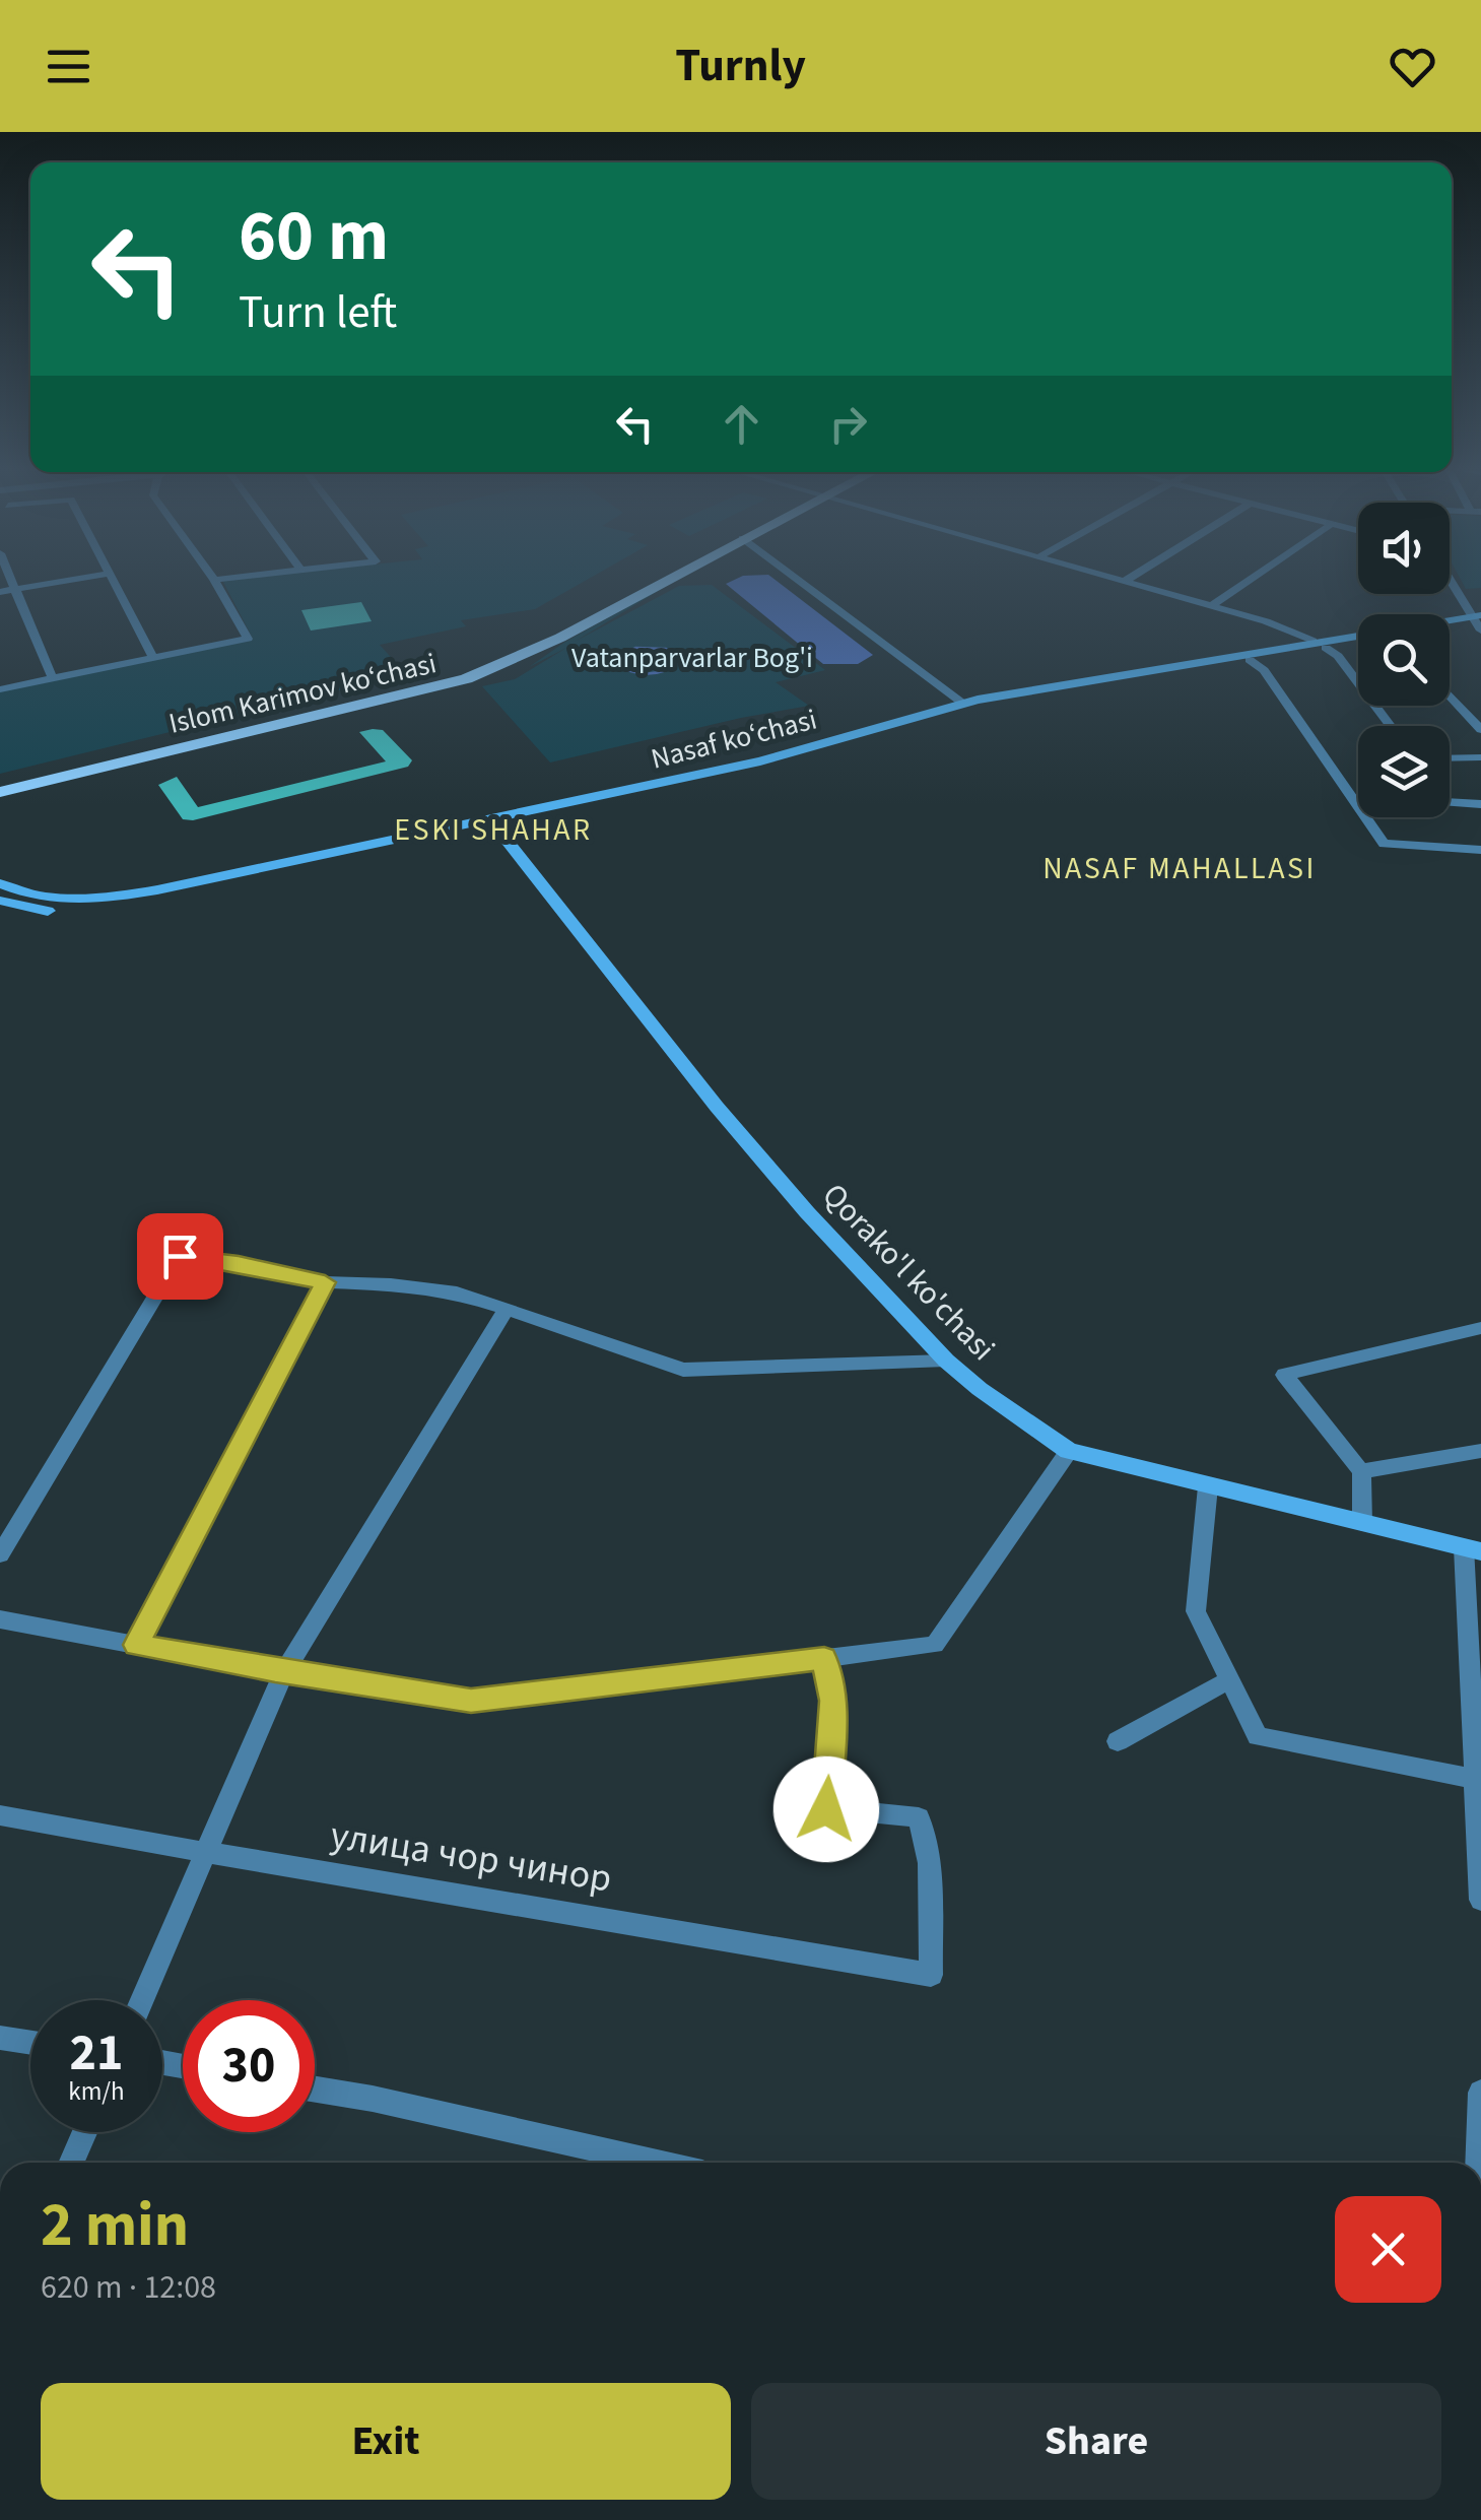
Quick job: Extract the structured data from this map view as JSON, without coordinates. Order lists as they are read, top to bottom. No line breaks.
{"streets":{"main road":["Islom Karimov ko‘chasi","Nasaf ko‘chasi","Qorako'l ko'chasi"],"street":["улица чор чинор"]},"crossings":[["Nasaf ko‘chasi","Qorako'l ko'chasi"]],"districts":["ESKI SHAHAR","NASAF MAHALLASI"],"parks":["Vatanparvarlar Bog'i"],"page":{"header":"Turnly","turn":["60 m","Turn left"],"speed":"21 km/h","limit":"30","heading":["2 min","620 m · 12:08"],"buttons":["Exit","Share"]}}
